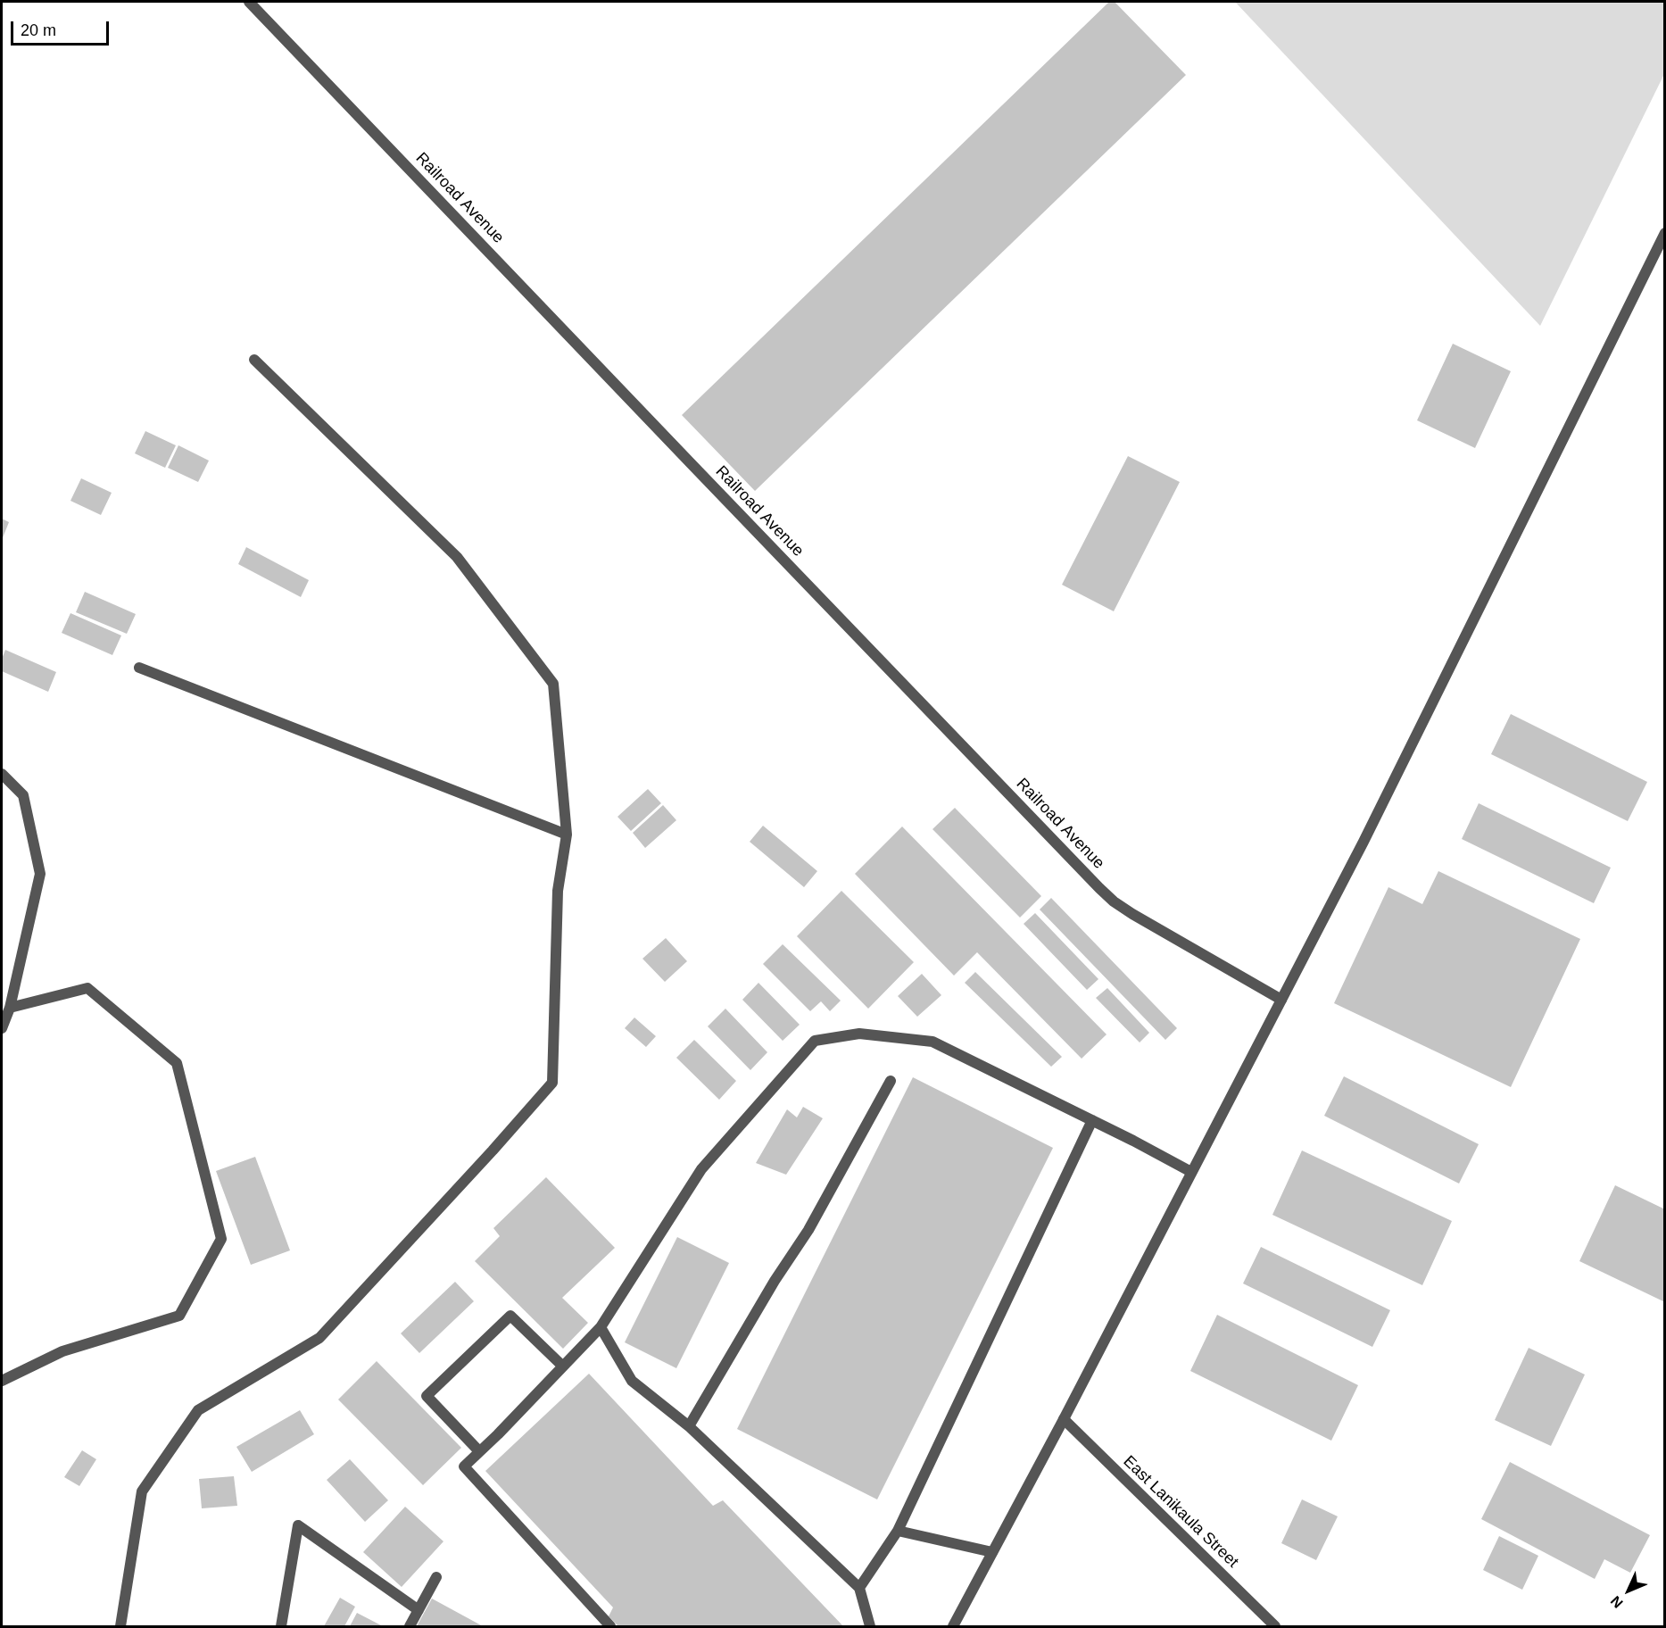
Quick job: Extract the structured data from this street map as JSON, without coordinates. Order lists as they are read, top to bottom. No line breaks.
{"streets":{"street":["Railroad Avenue","East Lanikaula Street"]},"scale_bar":"20 m","north":"bottom left"}
